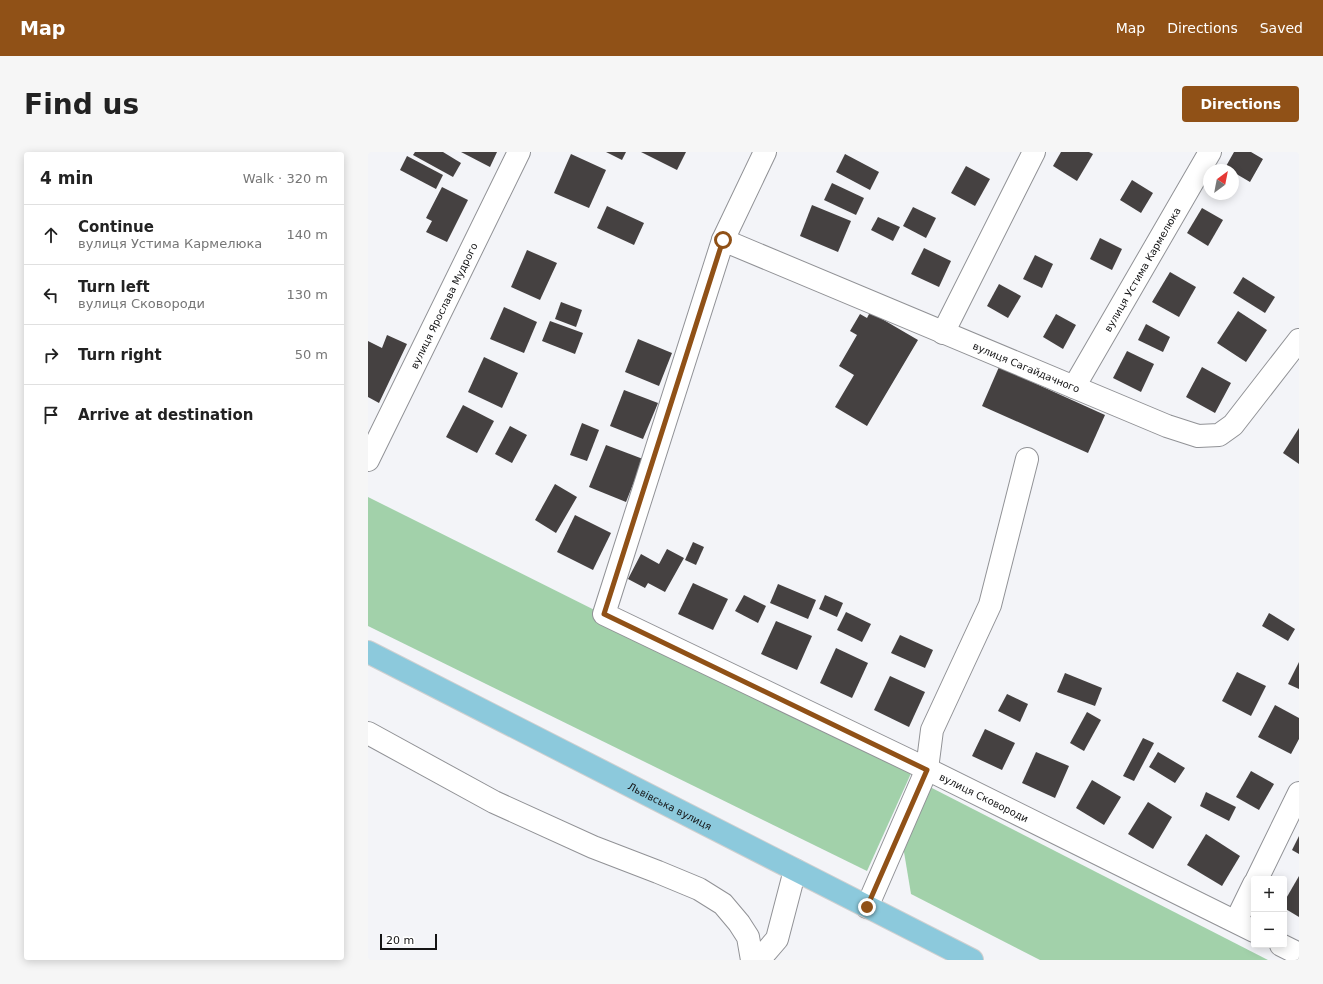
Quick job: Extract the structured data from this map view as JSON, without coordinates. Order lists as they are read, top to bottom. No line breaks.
{"streets":{"main road":["Львівська вулиця"],"street":["вулиця Устима Кармелюка","вулиця Ярослава Мудрого","вулиця Сагайдачного","вулиця Сковороди"]},"crossings":[["вулиця Устима Кармелюка","вулиця Сагайдачного"],["вулиця Сагайдачного","вулиця Сковороди"]],"scale_bar":"20 m","north":"top right","page":{"header":"Map","nav":["Map","Directions","Saved"],"buttons":"Directions","title":"Find us","heading":["4 min","Walk · 320 m"],"list":[["Continue","вулиця Устима Кармелюка","140 m"],["Turn left","вулиця Сковороди","130 m"],["Turn right","50 m"],"Arrive at destination"],"map_buttons":["+","−"],"scale":"20 m"}}
